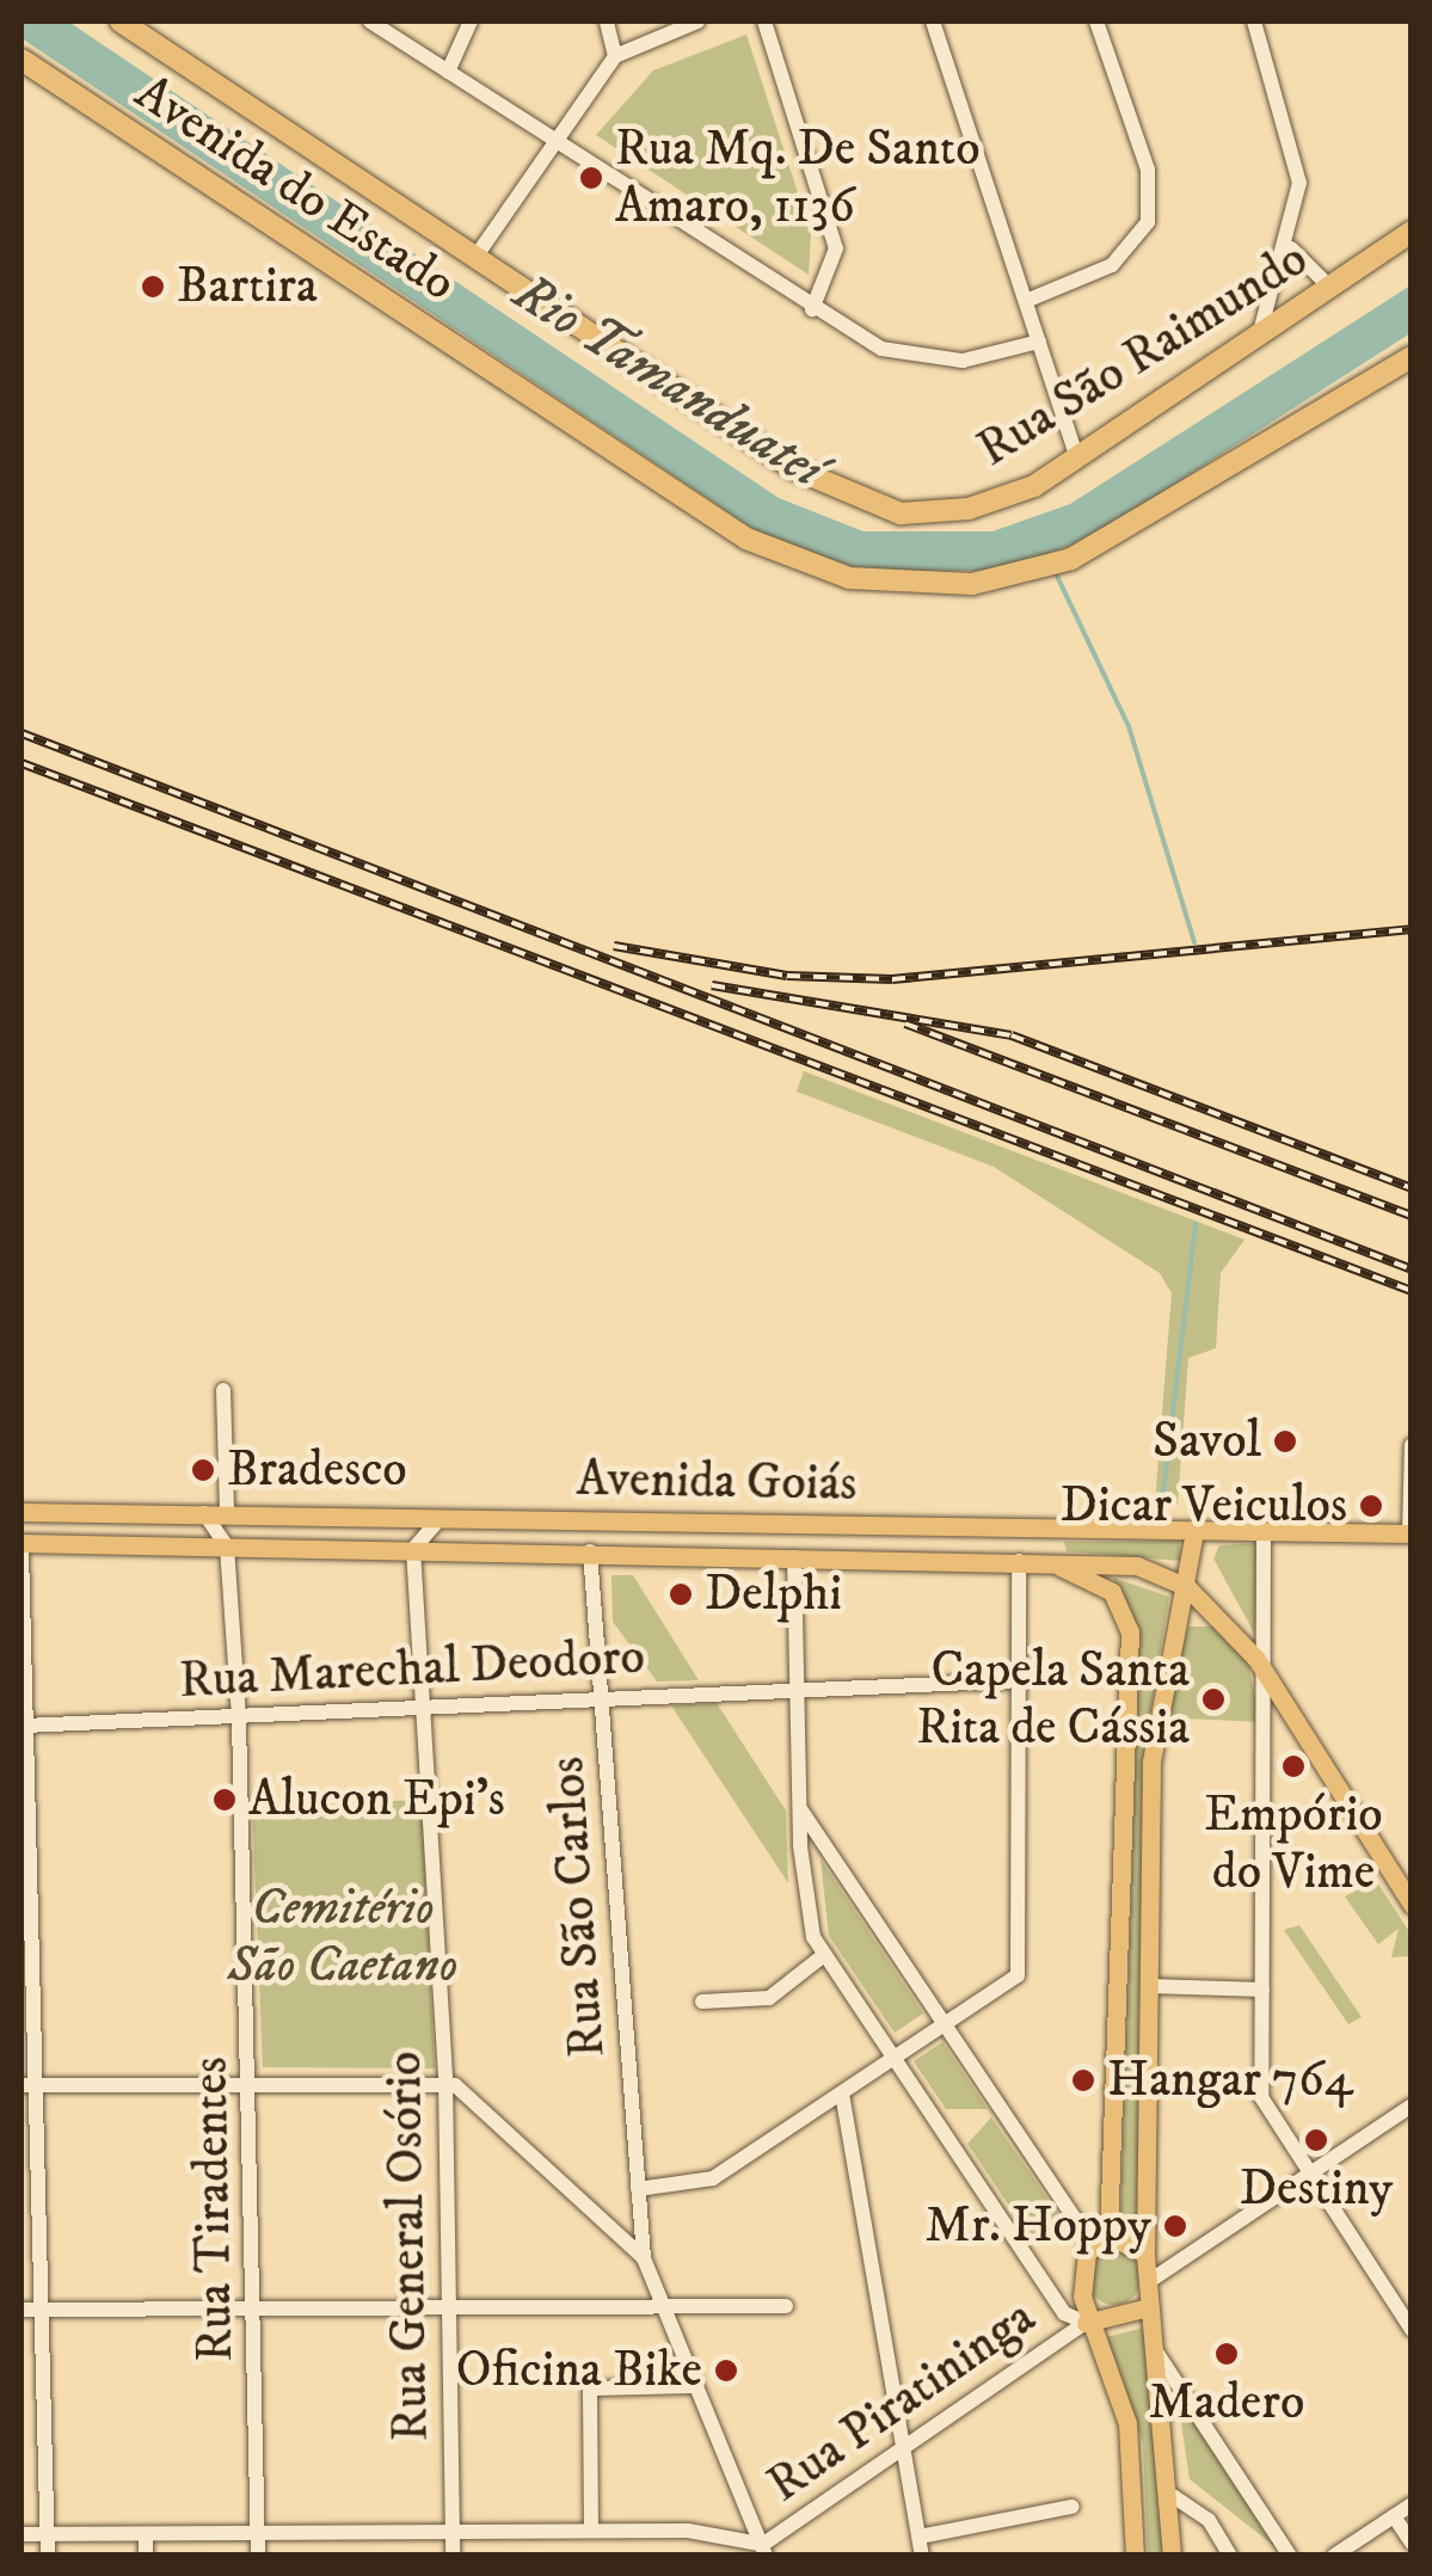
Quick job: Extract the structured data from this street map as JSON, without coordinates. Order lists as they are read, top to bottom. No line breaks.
{"streets":{"highway":["Avenida do Estado","Rua São Raimundo"],"main road":["Avenida Goiás"],"street":["Rua Marechal Deodoro","Rua São Carlos","Rua Tiradentes","Rua General Osório","Rua Piratininga"]},"crossings":[["Avenida Goiás","Rua São Carlos"],["Avenida Goiás","Rua Tiradentes"],["Avenida Goiás","Rua General Osório"],["Rua Marechal Deodoro","Rua São Carlos"],["Rua Marechal Deodoro","Rua Tiradentes"],["Rua Marechal Deodoro","Rua General Osório"]],"water":["Rio Tamanduateí"],"parks":["Cemitério São Caetano"],"places":["Rua Mq. De Santo Amaro, 1136","Bartira","Savol","Bradesco","Dicar Veiculos","Delphi","Capela Santa Rita de Cássia","Empório do Vime","Alucon Epi's","Hangar 764","Destiny","Mr. Hoppy","Madero","Oficina Bike"]}
